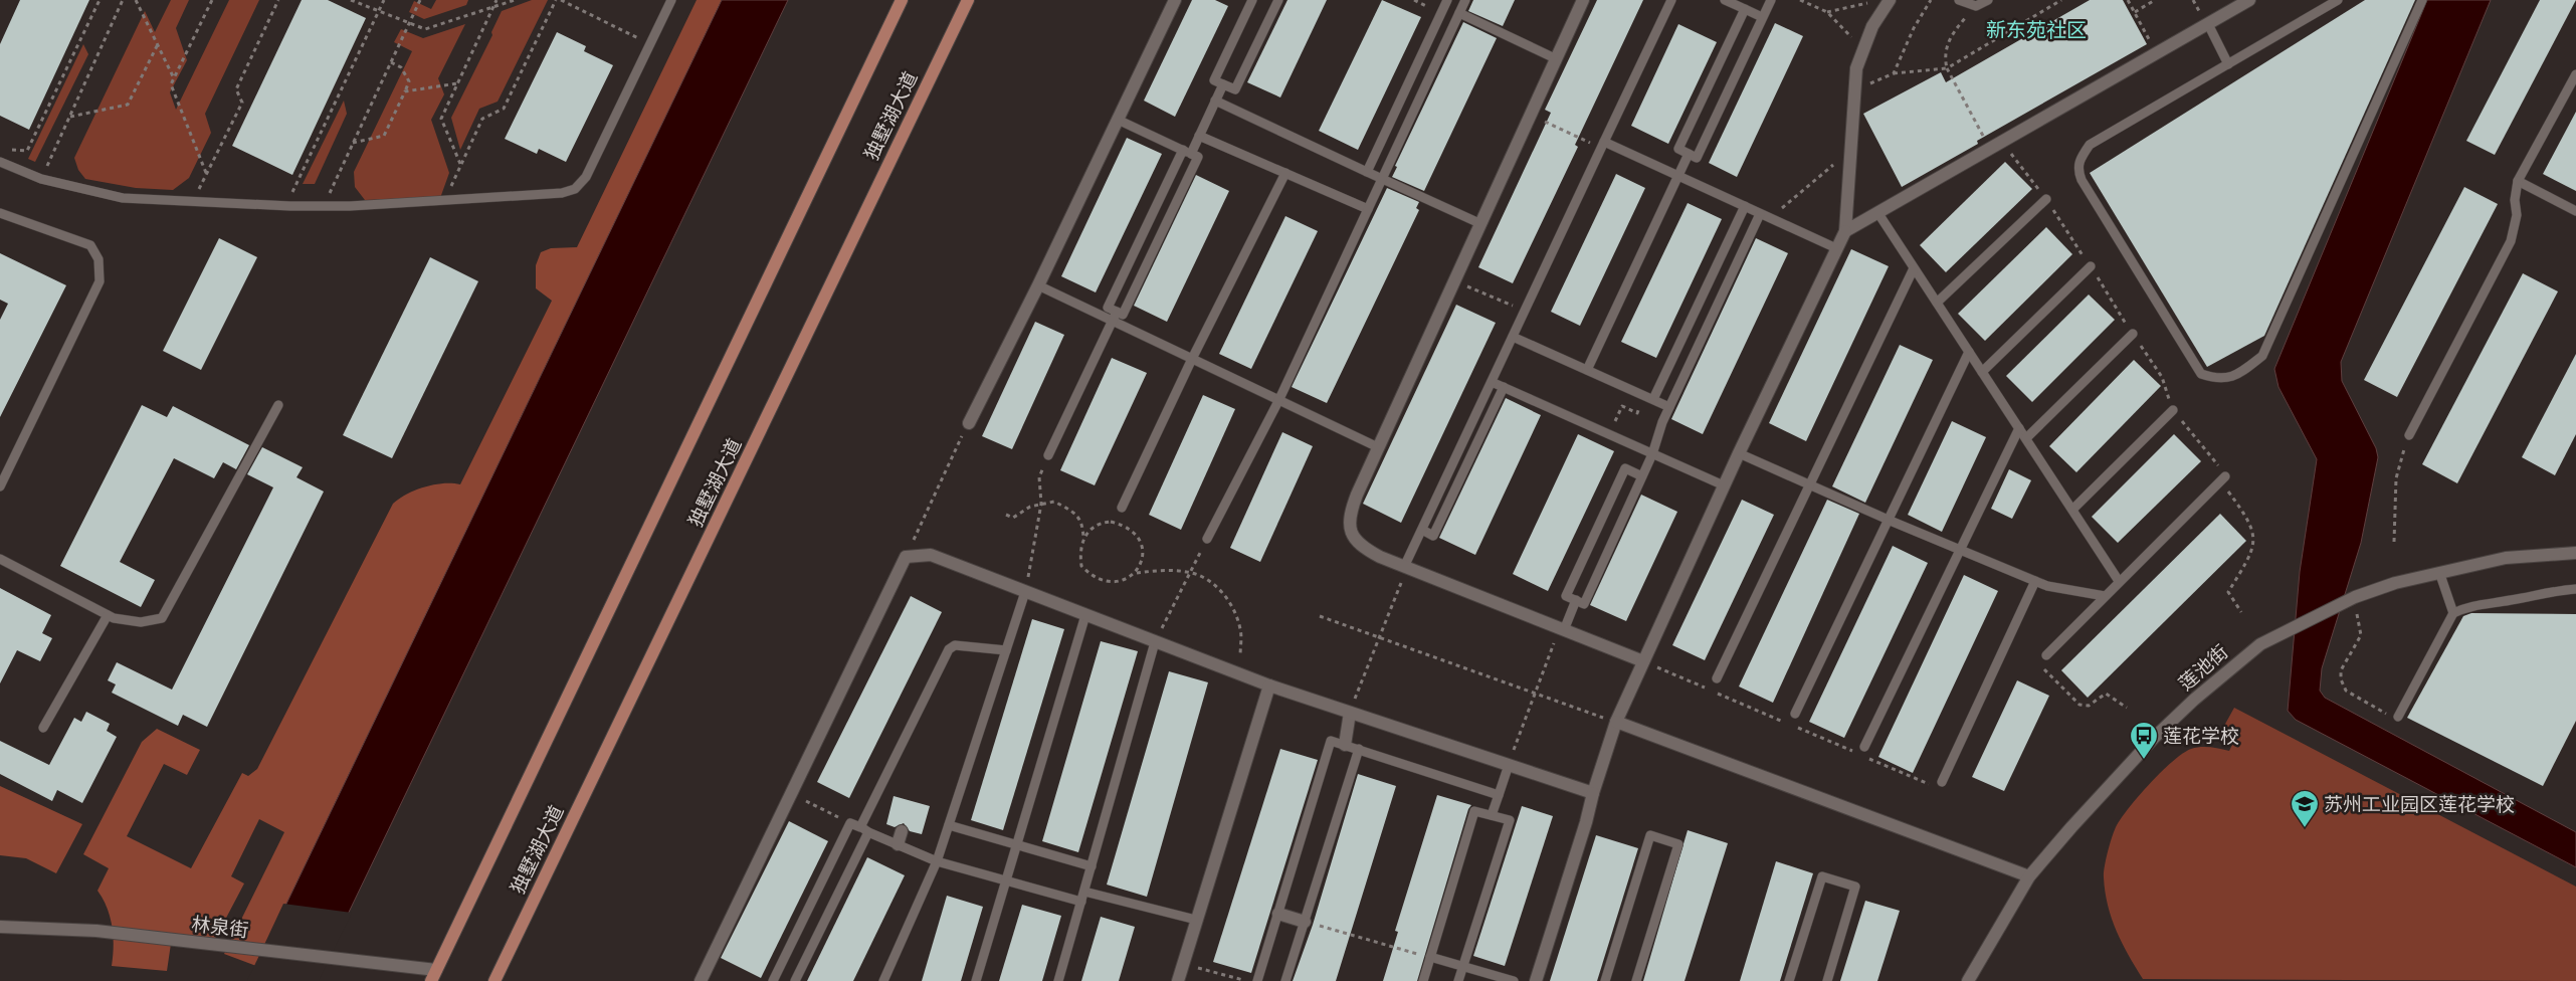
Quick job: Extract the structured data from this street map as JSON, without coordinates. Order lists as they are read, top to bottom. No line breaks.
{"streets":{"main road":["独墅湖大道"],"street":["莲池街","林泉街"]},"crossings":[["独墅湖大道","林泉街"]],"districts":["新东苑社区"],"places":{"bus stop":["莲花学校"],"school or university":["苏州工业园区莲花学校"]}}
